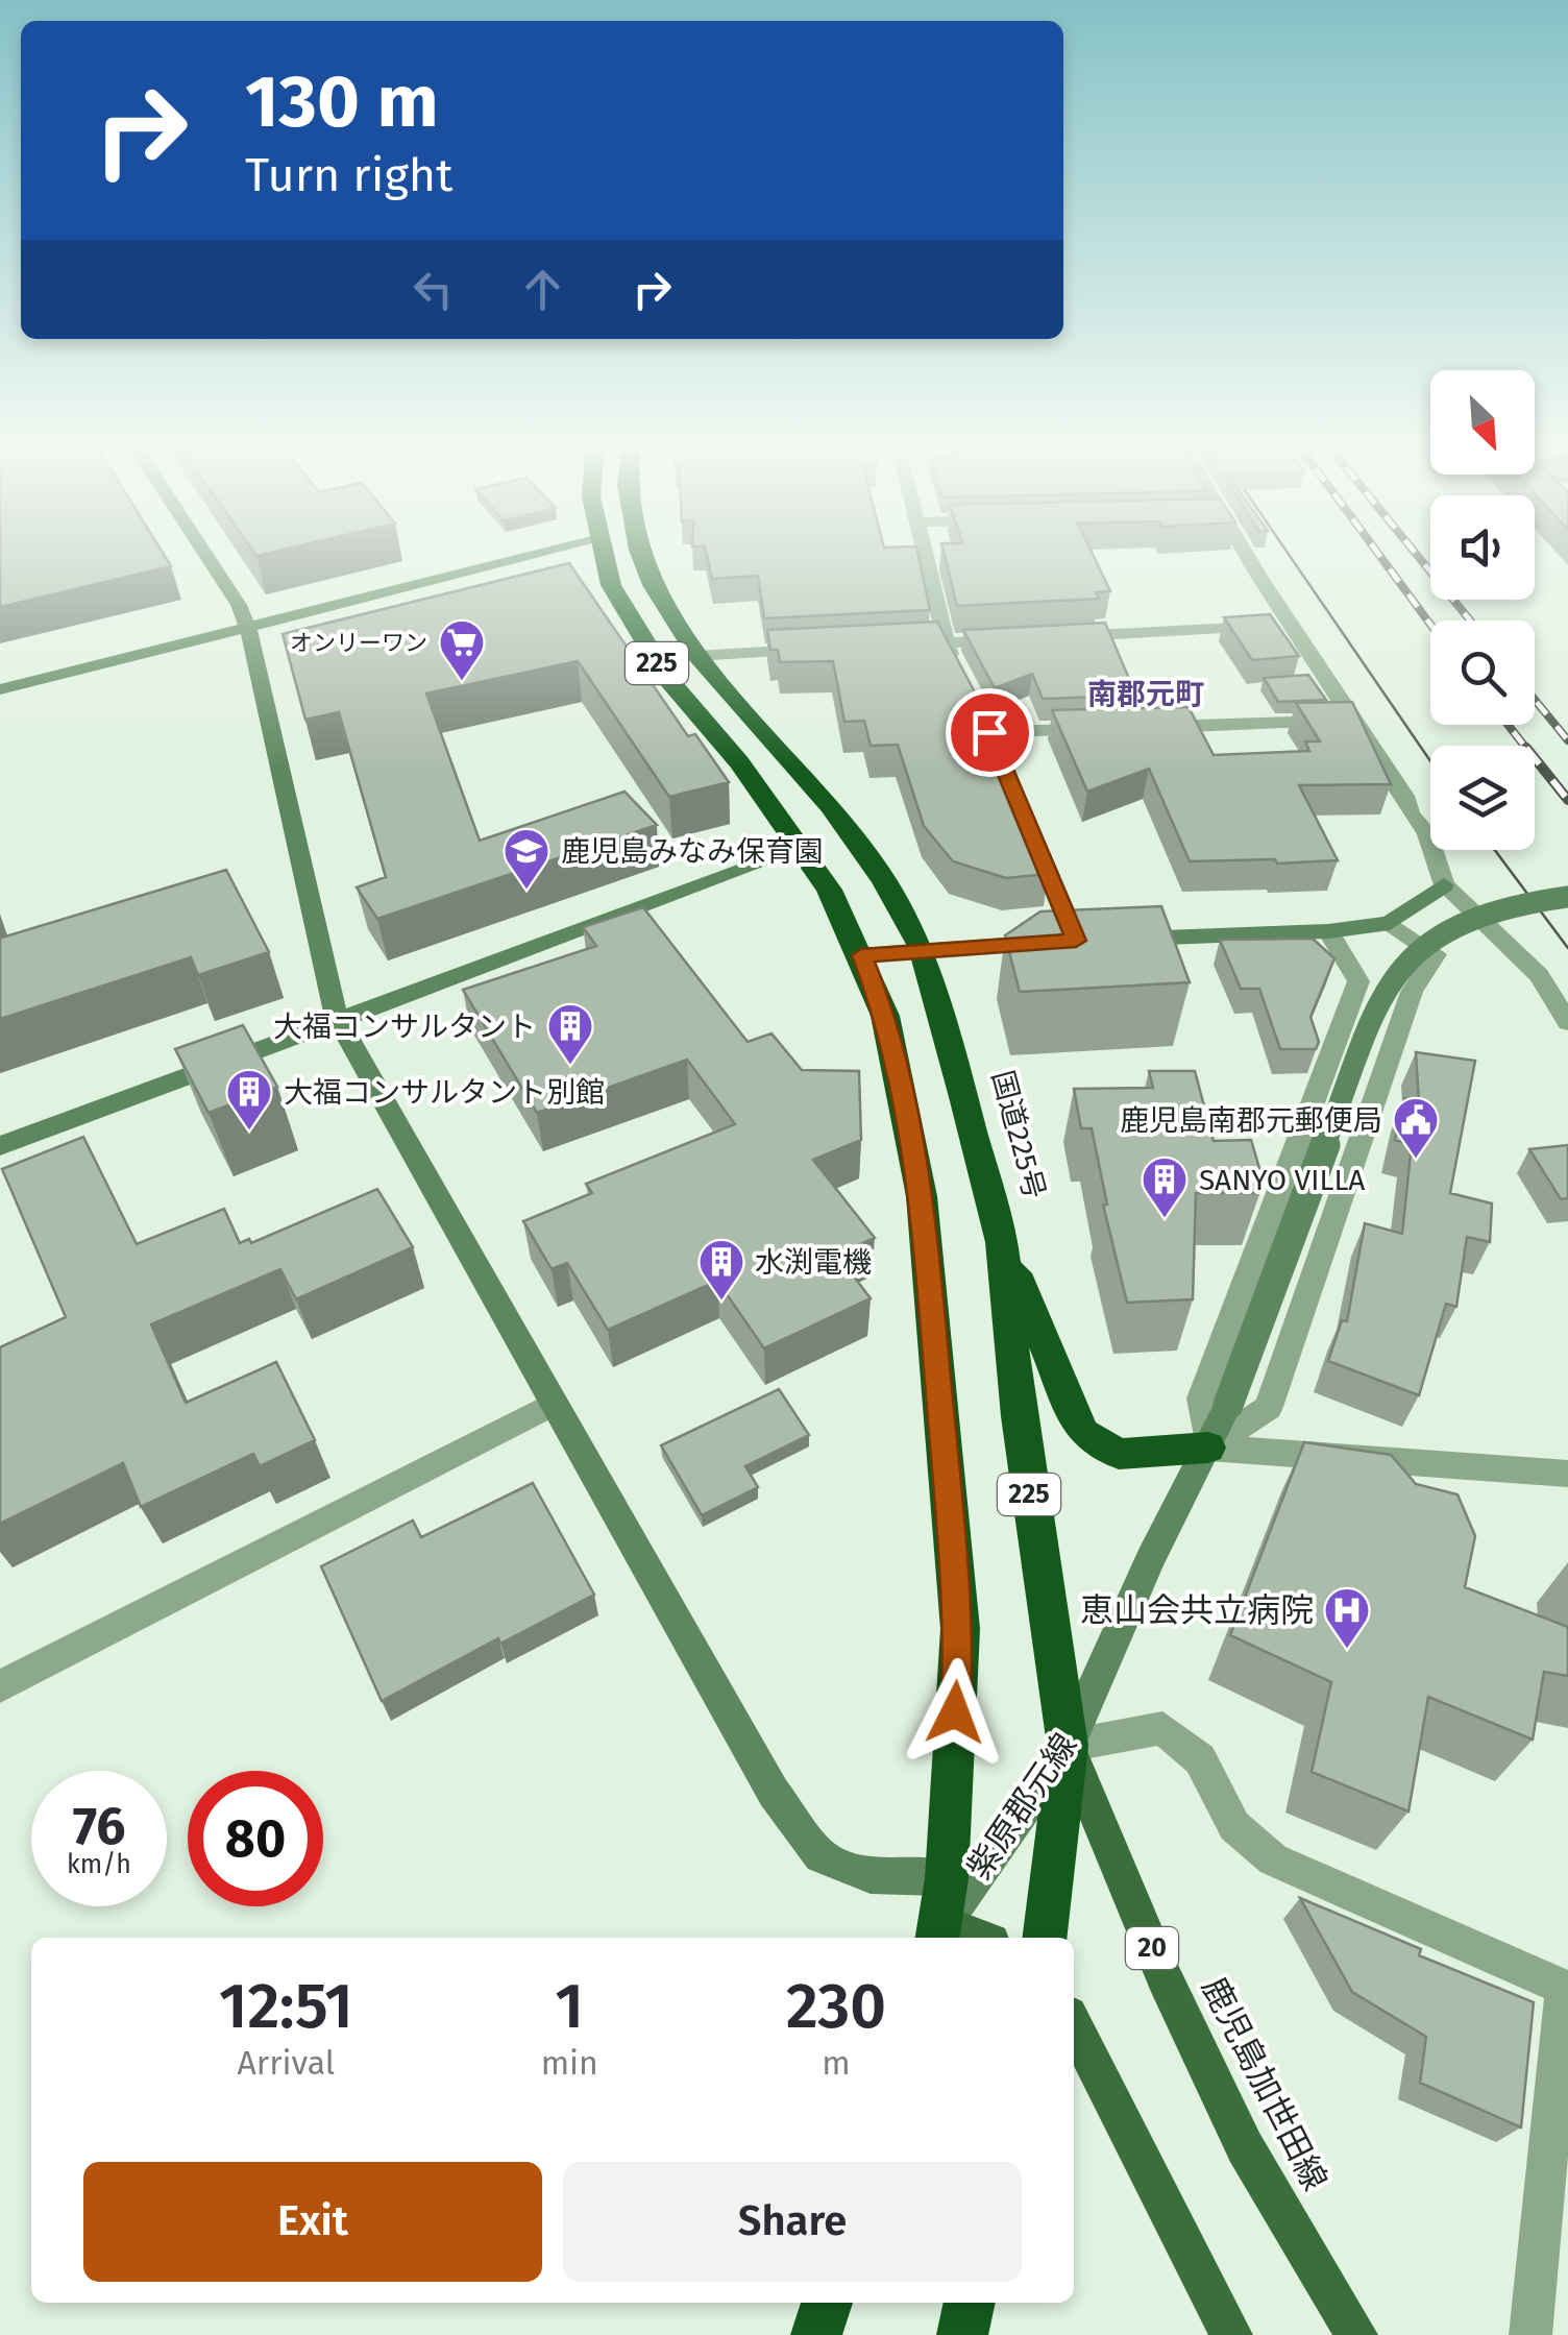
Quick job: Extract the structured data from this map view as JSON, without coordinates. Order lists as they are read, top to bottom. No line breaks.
{"streets":{"highway":["225","国道225号"],"main road":["20","鹿児島加世田線"],"street":["紫原郡元線"]},"crossings":[["225","国道225号"],["225","紫原郡元線"],["国道225号","紫原郡元線"],["国道225号","鹿児島加世田線"],["紫原郡元線","鹿児島加世田線"]],"districts":["南郡元町"],"places":{"supermarket":["オンリーワン"],"school or university":["鹿児島みなみ保育園"],"building":["大福コンサルタント","大福コンサルタント別館","SANYO VILLA","水渕電機"],"public building":["鹿児島南郡元郵便局"],"hospital":["恵山会共立病院"]},"north":"bottom right","page":{"turn":["130 m","Turn right"],"speed":"76 km/h","limit":"80","eta":["12:51","Arrival","1","min","230","m"],"buttons":["Exit","Share"]}}
